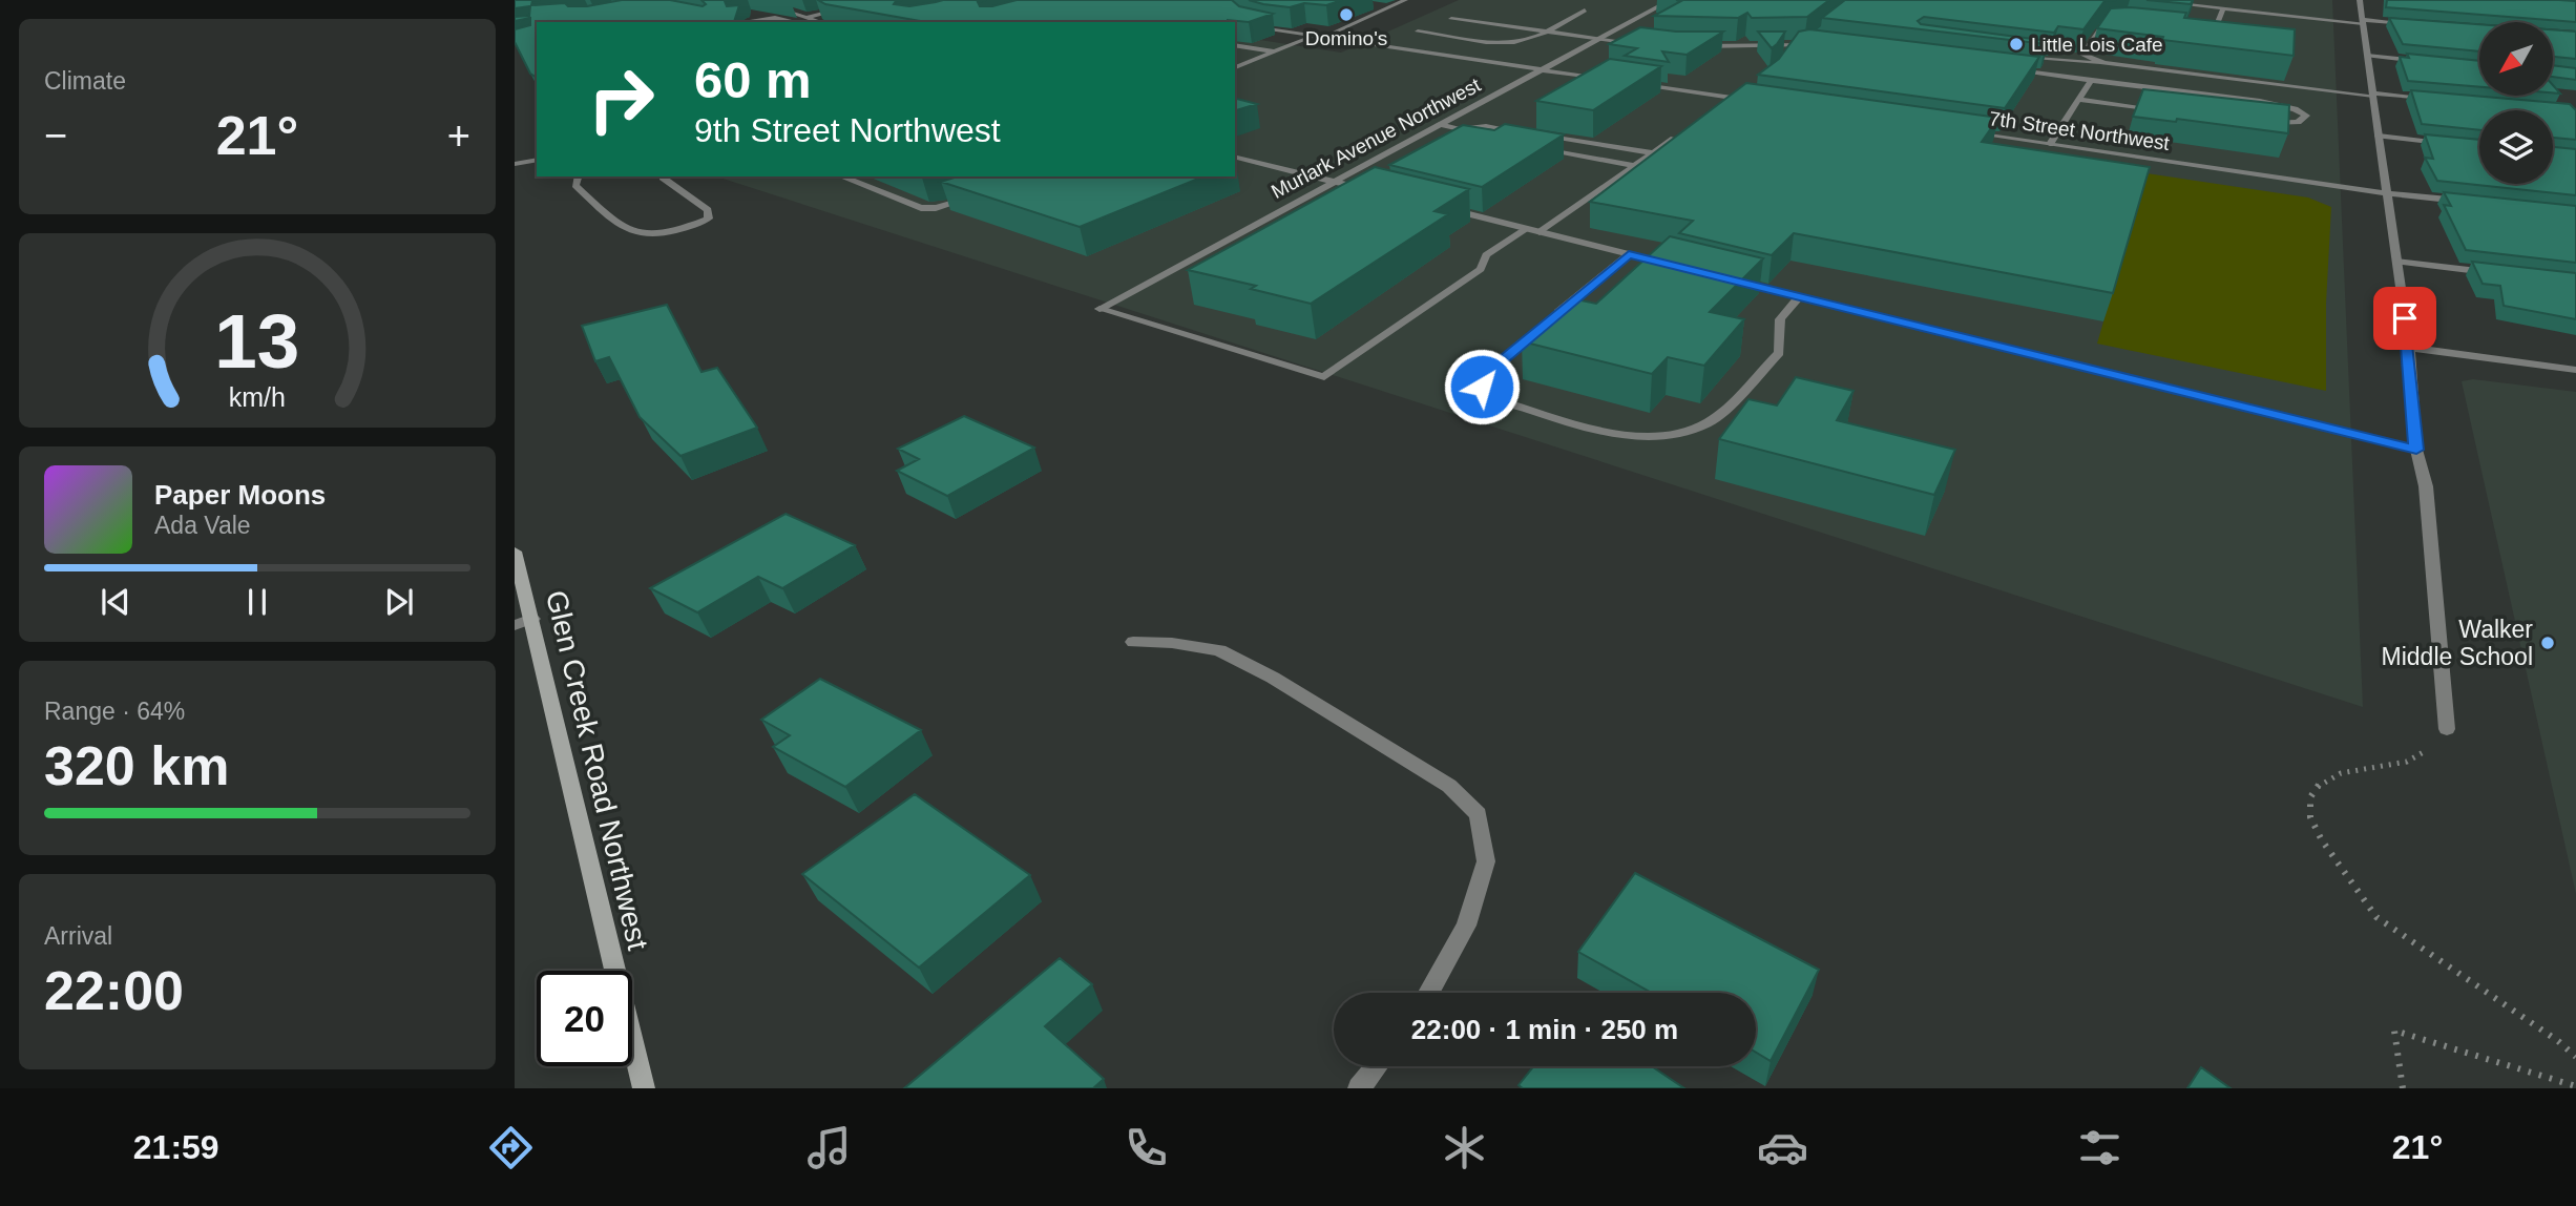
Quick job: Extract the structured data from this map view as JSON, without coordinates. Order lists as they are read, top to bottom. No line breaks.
{"streets":{"main road":["Glen Creek Road Northwest"],"street":["7th Street Northwest","Murlark Avenue Northwest"]},"places":["Domino's","Little Lois Cafe","Walker Middle School"],"north":"bottom left","page":{"tile":["Climate",["Range · 64%","320 km"],["Arrival","22:00"]],"turn":["60 m","9th Street Northwest"],"heat":["−","21°","+"],"song":["Paper Moons","Ada Vale"],"limit":"20","trip":"22:00 · 1 min · 250 m","tabs":["21:59","21°"],"gauge":["13","km/h"]}}
